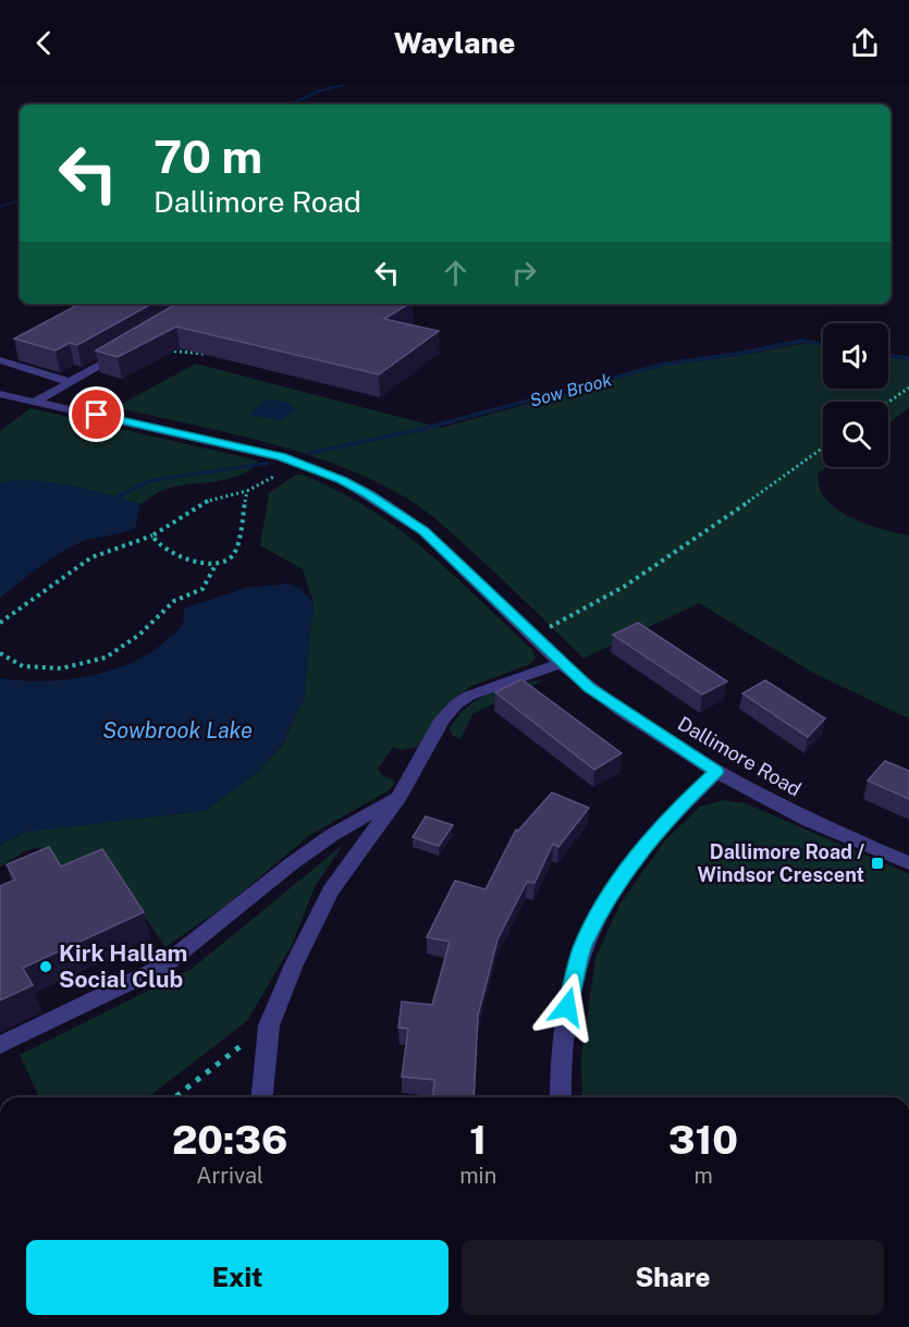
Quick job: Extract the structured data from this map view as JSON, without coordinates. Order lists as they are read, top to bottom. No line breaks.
{"streets":{"street":["Dallimore Road"]},"water":["Sow Brook","Sowbrook Lake"],"places":{"transit":["Dallimore Road / Windsor Crescent"],"other":["Kirk Hallam Social Club"]},"page":{"header":"Waylane","turn":["70 m","Dallimore Road"],"eta":["20:36","Arrival","1","min","310","m"],"buttons":["Exit","Share"]}}
